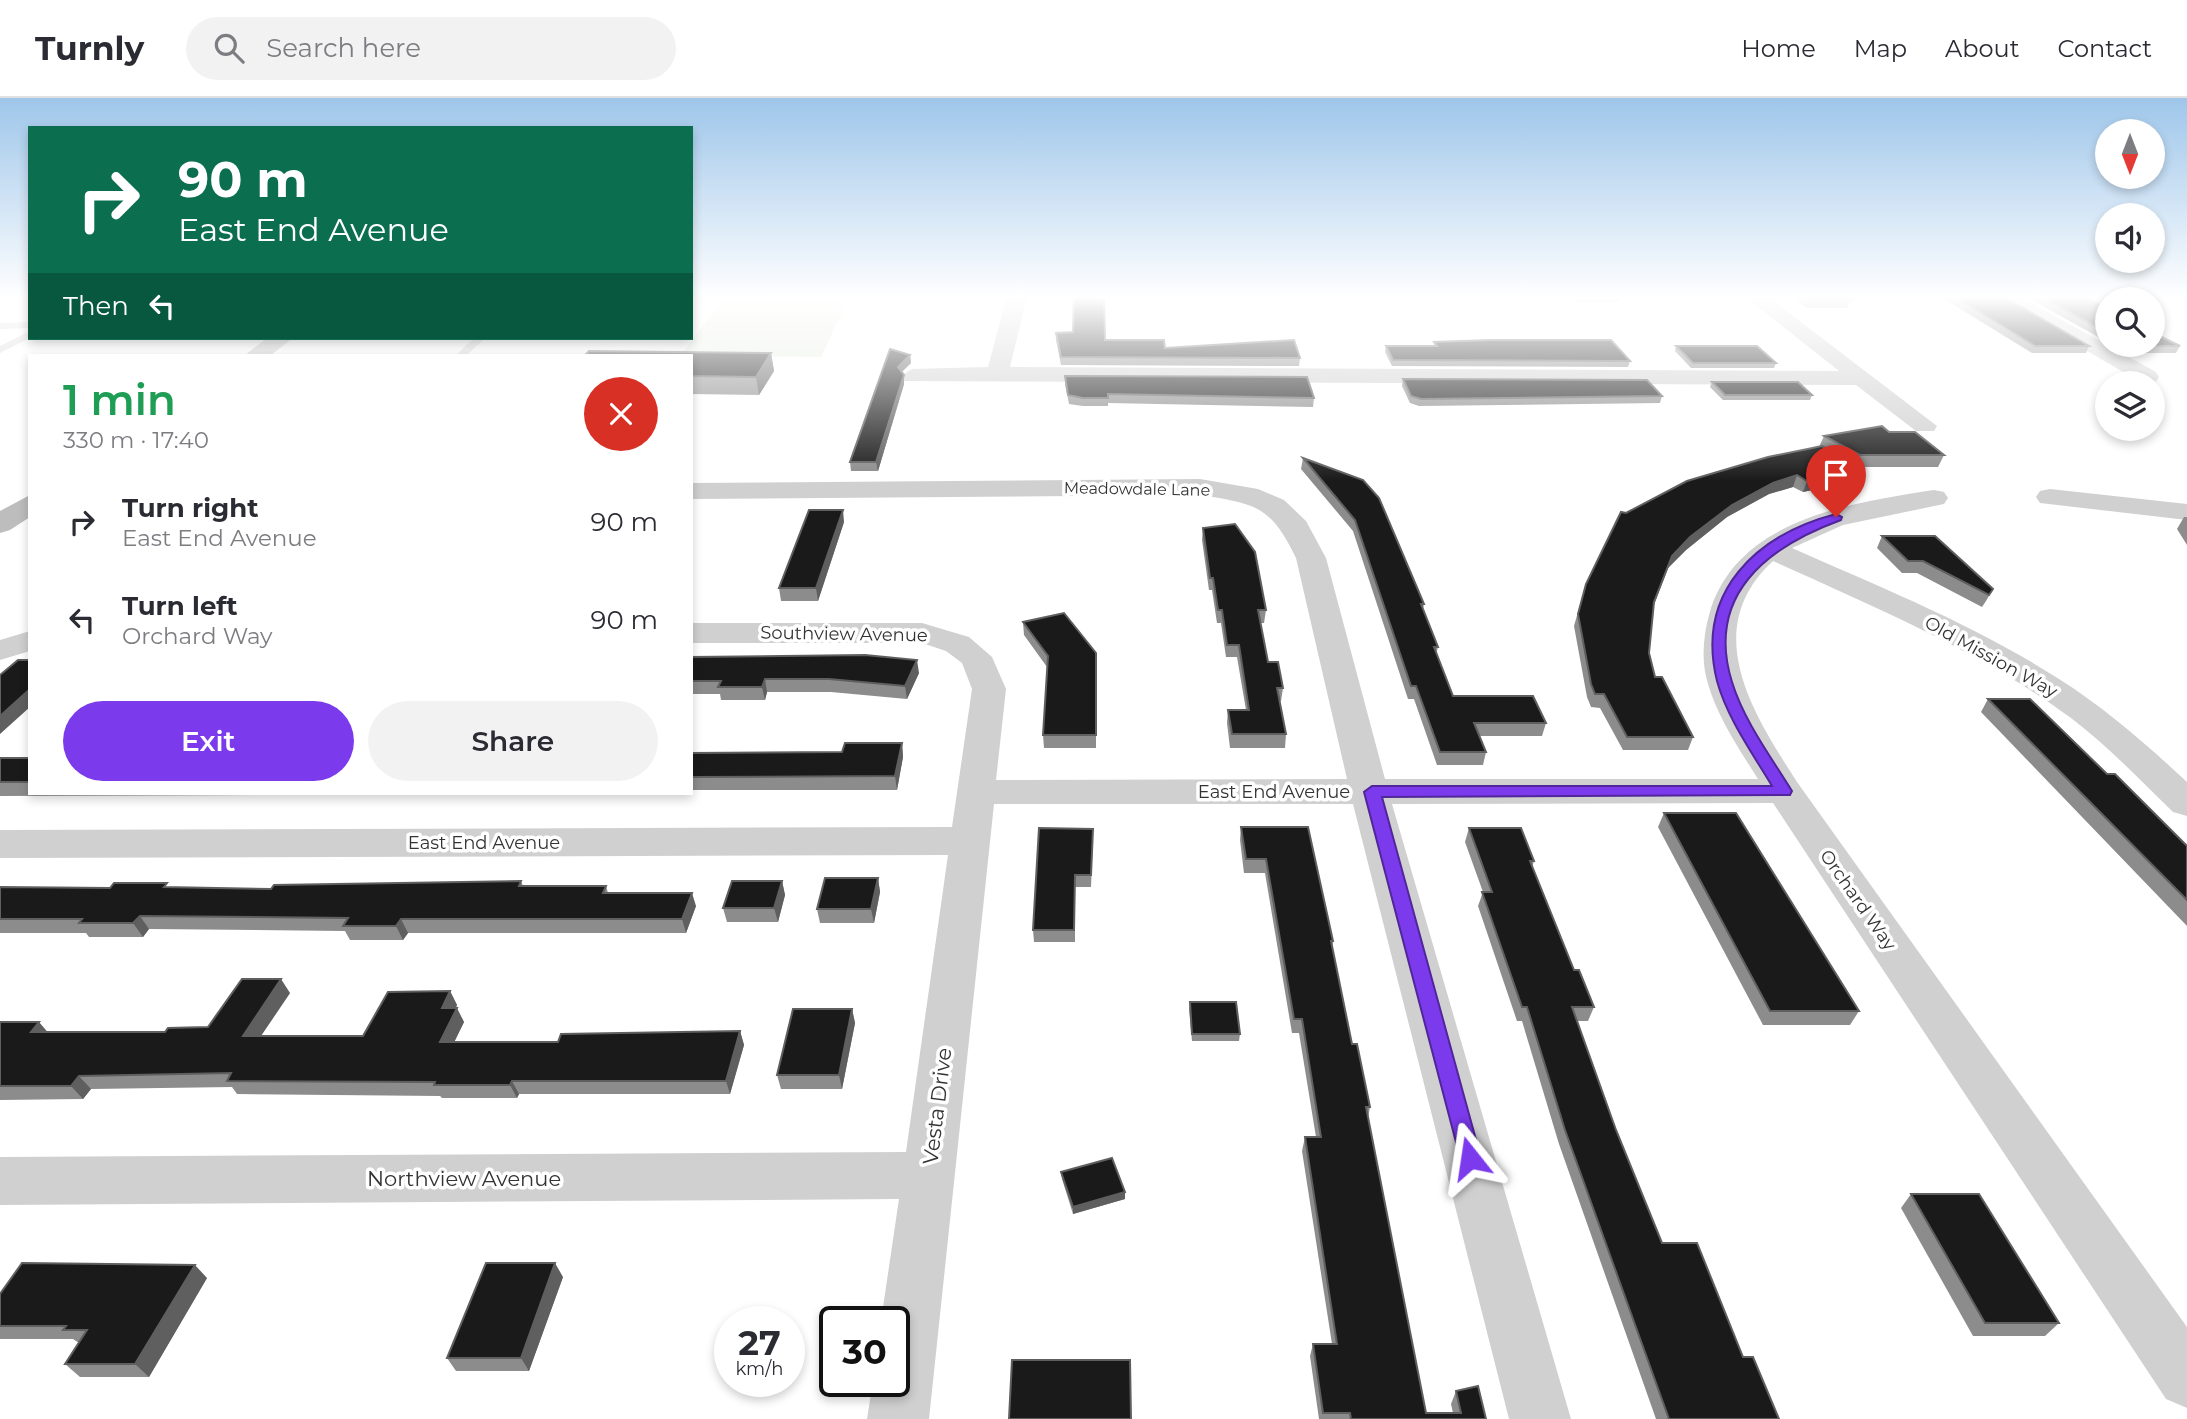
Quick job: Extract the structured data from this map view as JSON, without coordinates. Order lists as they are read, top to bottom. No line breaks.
{"streets":{"street":["Meadowdale Lane","Southview Avenue","Old Mission Way","East End Avenue","Orchard Way","Vesta Drive","Northview Avenue"]},"crossings":[["Meadowdale Lane","East End Avenue"],["Southview Avenue","East End Avenue"],["Southview Avenue","Vesta Drive"],["Old Mission Way","Orchard Way"],["East End Avenue","Orchard Way"],["East End Avenue","Vesta Drive"],["Vesta Drive","Northview Avenue"]],"north":"bottom","page":{"header":"Turnly","search":"Search here","nav":["Home","Map","About","Contact"],"turn":["90 m","East End Avenue"],"then":"Then","heading":["1 min","330 m · 17:40"],"list":[{"name":"Turn right","note":"East End Avenue","value":"90 m"},{"name":"Turn left","note":"Orchard Way","value":"90 m"}],"buttons":["Exit","Share"],"speed":"27 km/h","limit":"30"}}
